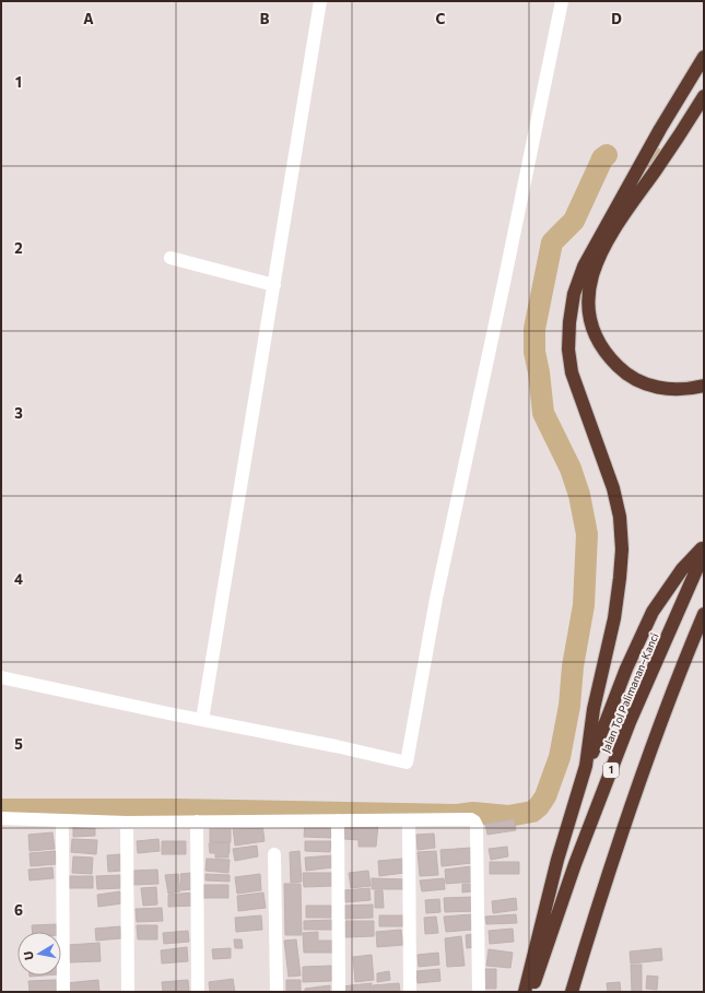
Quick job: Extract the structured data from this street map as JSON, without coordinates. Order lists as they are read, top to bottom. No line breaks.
{"streets":{"highway":["Jalan Tol Palimanan–Kanci","1"]},"north":"left","grid":{"columns":["A","B","C","D"],"rows":["1","2","3","4","5","6"]}}
